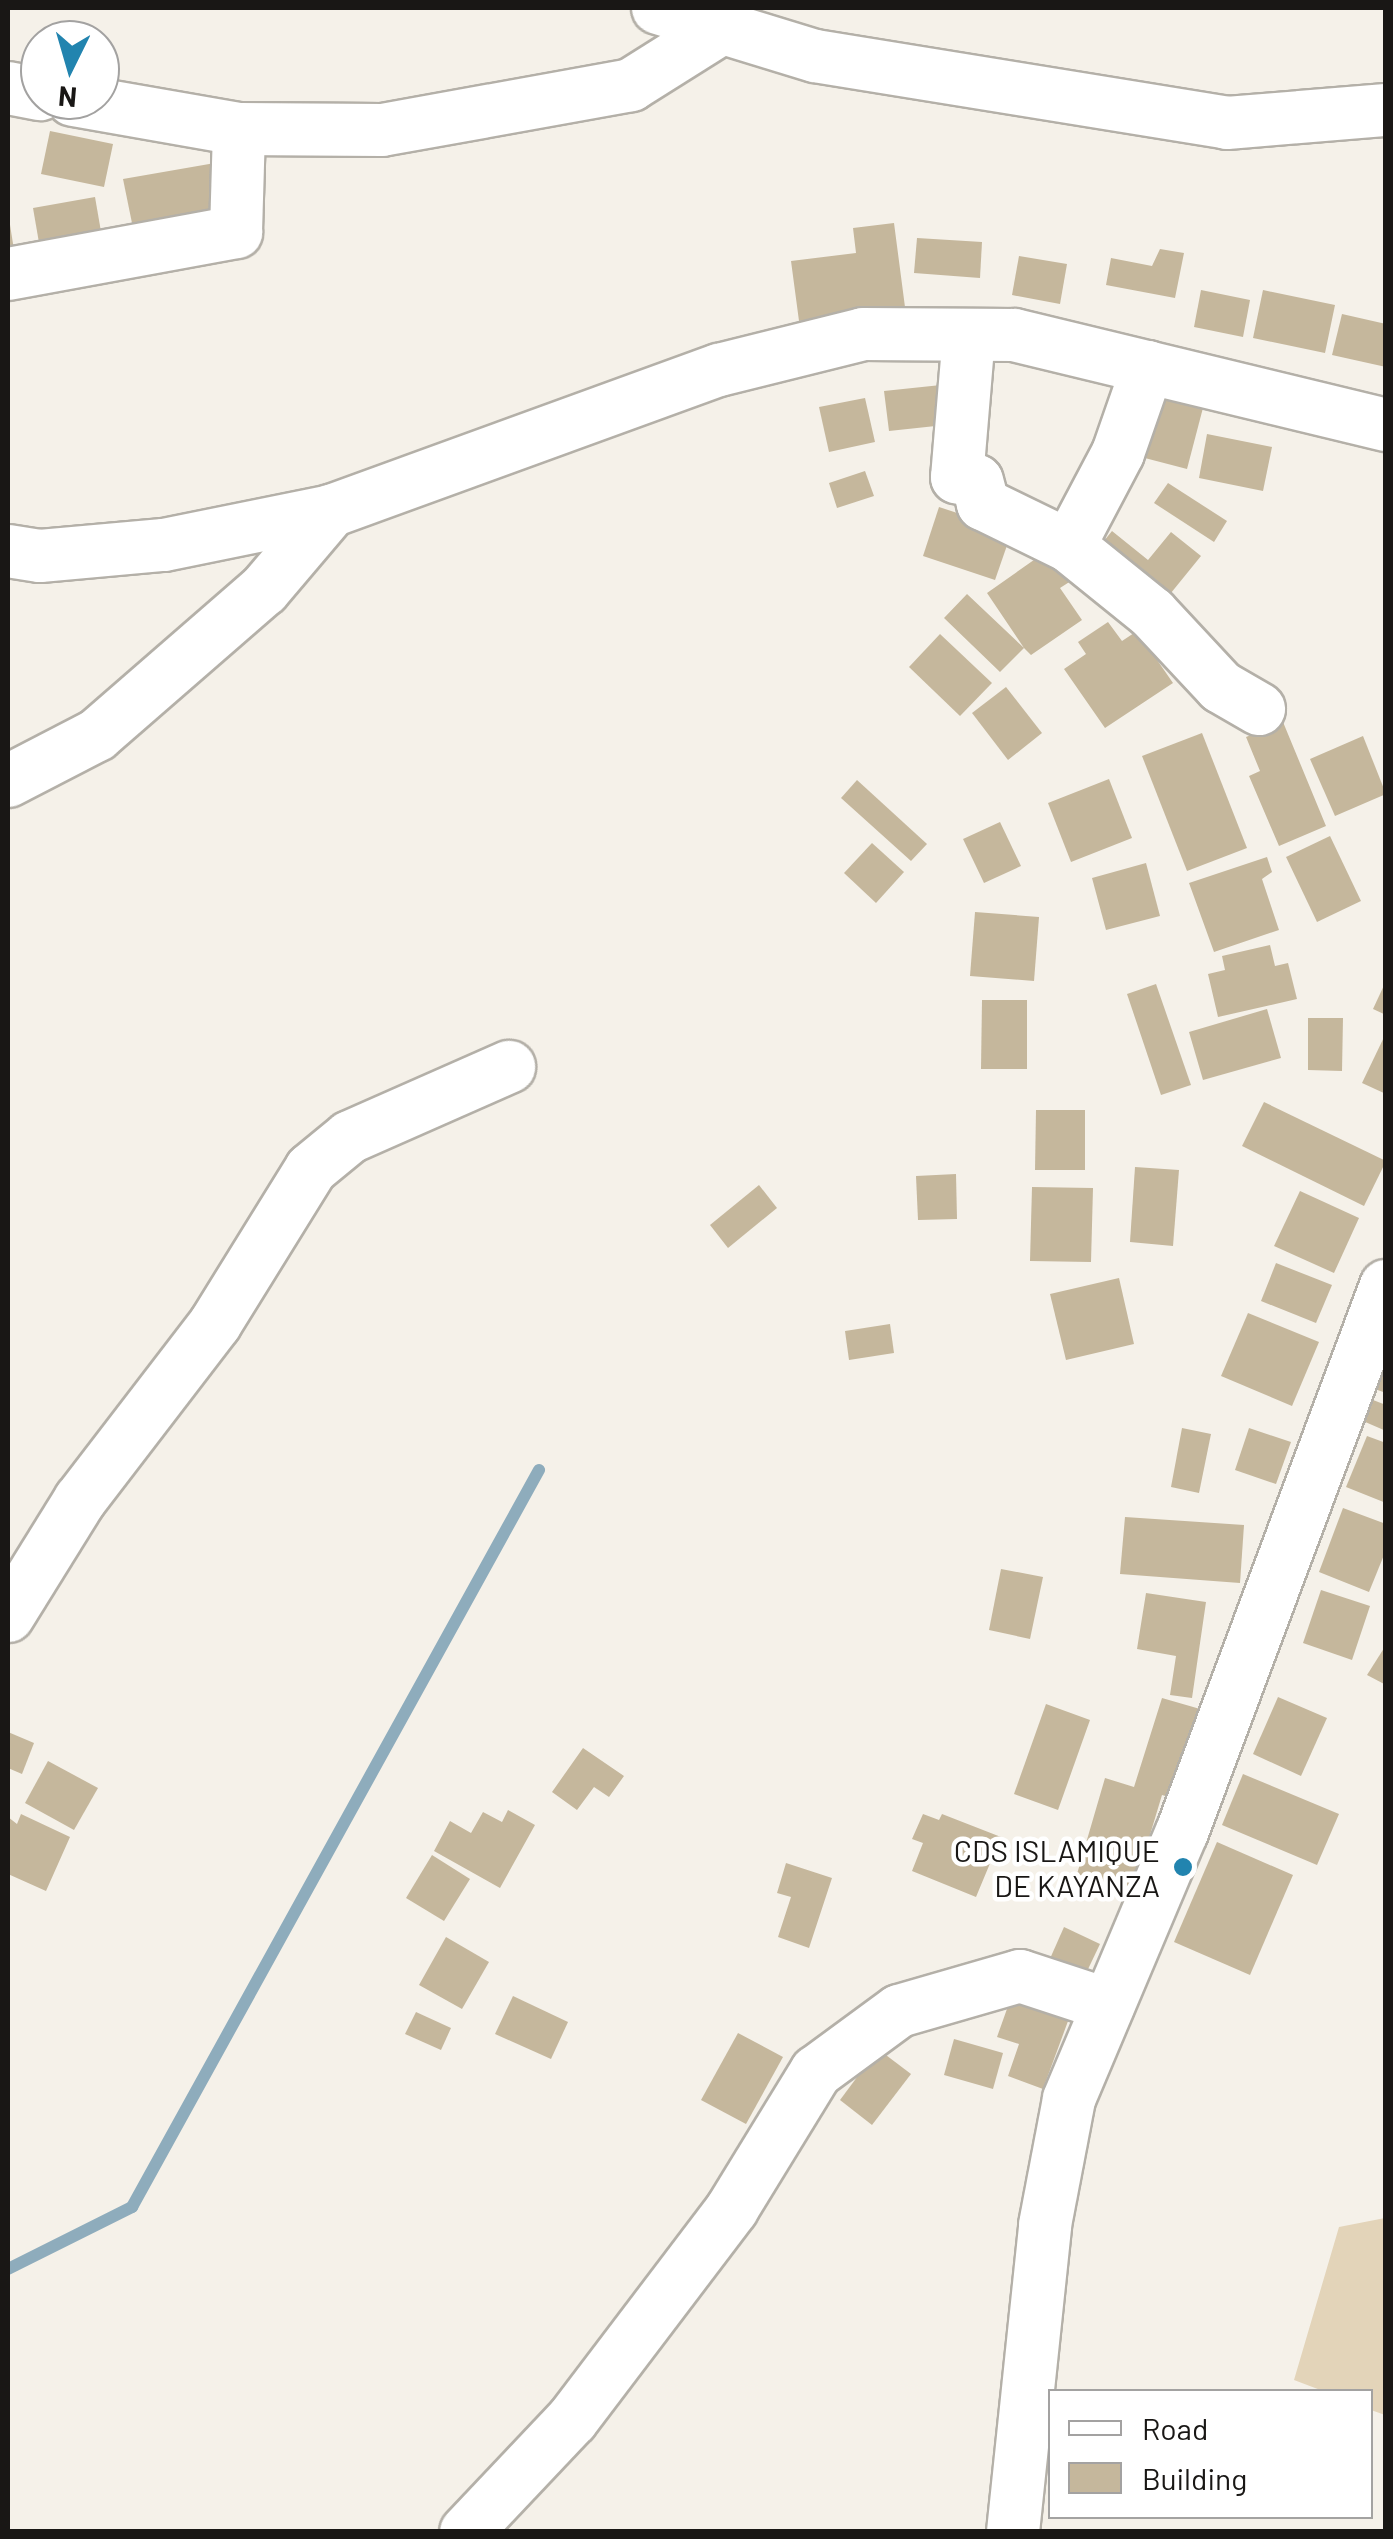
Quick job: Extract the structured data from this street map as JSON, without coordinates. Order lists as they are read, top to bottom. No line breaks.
{"places":["CDS ISLAMIQUE DE KAYANZA"],"legend":["Road","Building"],"north":"bottom"}
